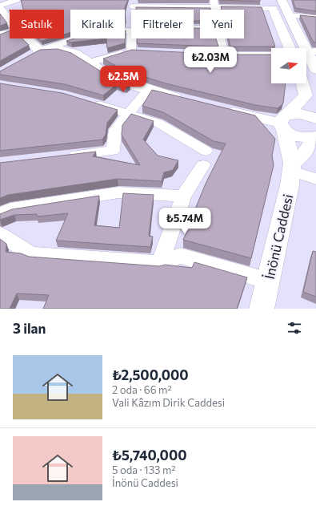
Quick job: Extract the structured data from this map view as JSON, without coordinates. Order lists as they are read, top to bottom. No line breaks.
{"streets":{"main road":["İnönü Caddesi"]},"north":"right","page":{"chip":["Satılık","Kiralık","Filtreler","Yeni"],"price":["₺2.03M","₺2.5M","₺5.74M"],"heading":"3 ilan","list":[{"name":"₺2,500,000","note":"2 oda · 66 m² · Vali Kâzım Dirik Caddesi"},{"name":"₺5,740,000","note":"5 oda · 133 m² · İnönü Caddesi"}]}}
